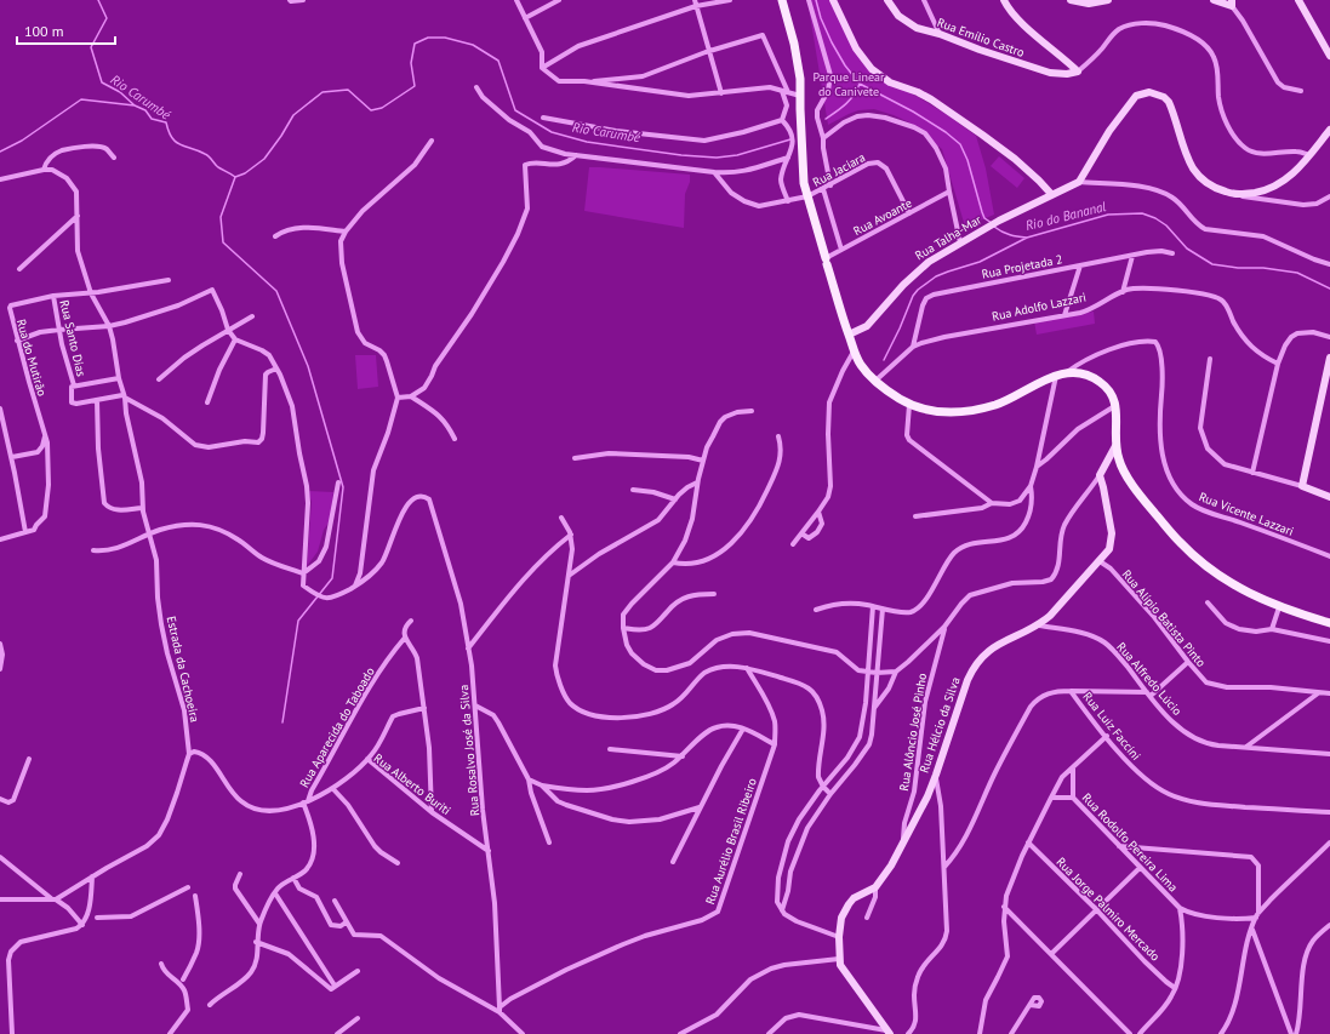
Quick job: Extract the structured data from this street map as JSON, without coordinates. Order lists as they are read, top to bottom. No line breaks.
{"streets":{"street":["Rua Emílio Castro","Rua Jaciara","Rua Avoante","Rua Talha-Mar","Rua Projetada 2","Rua Adolfo Lazzari","Rua Santo Dias","Rua do Mutirão","Rua Vicente Lazzari","Rua Alípio Batista Pinto","Estrada da Cachoeira","Rua Alfredo Lúcio","Rua Hélcio da Silva","Rua Luiz Faccini","Rua Aparecida do Taboado","Rua Alôncio José Pinho","Rua Rosalvo José da Silva","Rua Alberto Buriti","Rua Aurélio Brasil Ribeiro","Rua Rodolfo Pereira Lima","Rua Jorge Palmiro Mercado"]},"crossings":[["Rua Jaciara","Rua Avoante"],["Rua Projetada 2","Rua Adolfo Lazzari"],["Rua Santo Dias","Rua do Mutirão"],["Rua do Mutirão","Estrada da Cachoeira"],["Rua Alípio Batista Pinto","Rua Hélcio da Silva"],["Estrada da Cachoeira","Rua Aparecida do Taboado"],["Rua Alfredo Lúcio","Rua Hélcio da Silva"],["Rua Hélcio da Silva","Rua Alôncio José Pinho"],["Rua Aparecida do Taboado","Rua Alberto Buriti"],["Rua Rosalvo José da Silva","Rua Alberto Buriti"],["Rua Rosalvo José da Silva","Rua Aurélio Brasil Ribeiro"],["Rua Rodolfo Pereira Lima","Rua Jorge Palmiro Mercado"]],"water":["Rio Carumbé","Rio do Bananal"],"parks":["Parque Linear do Canivete"],"scale_bar":"100 m"}
